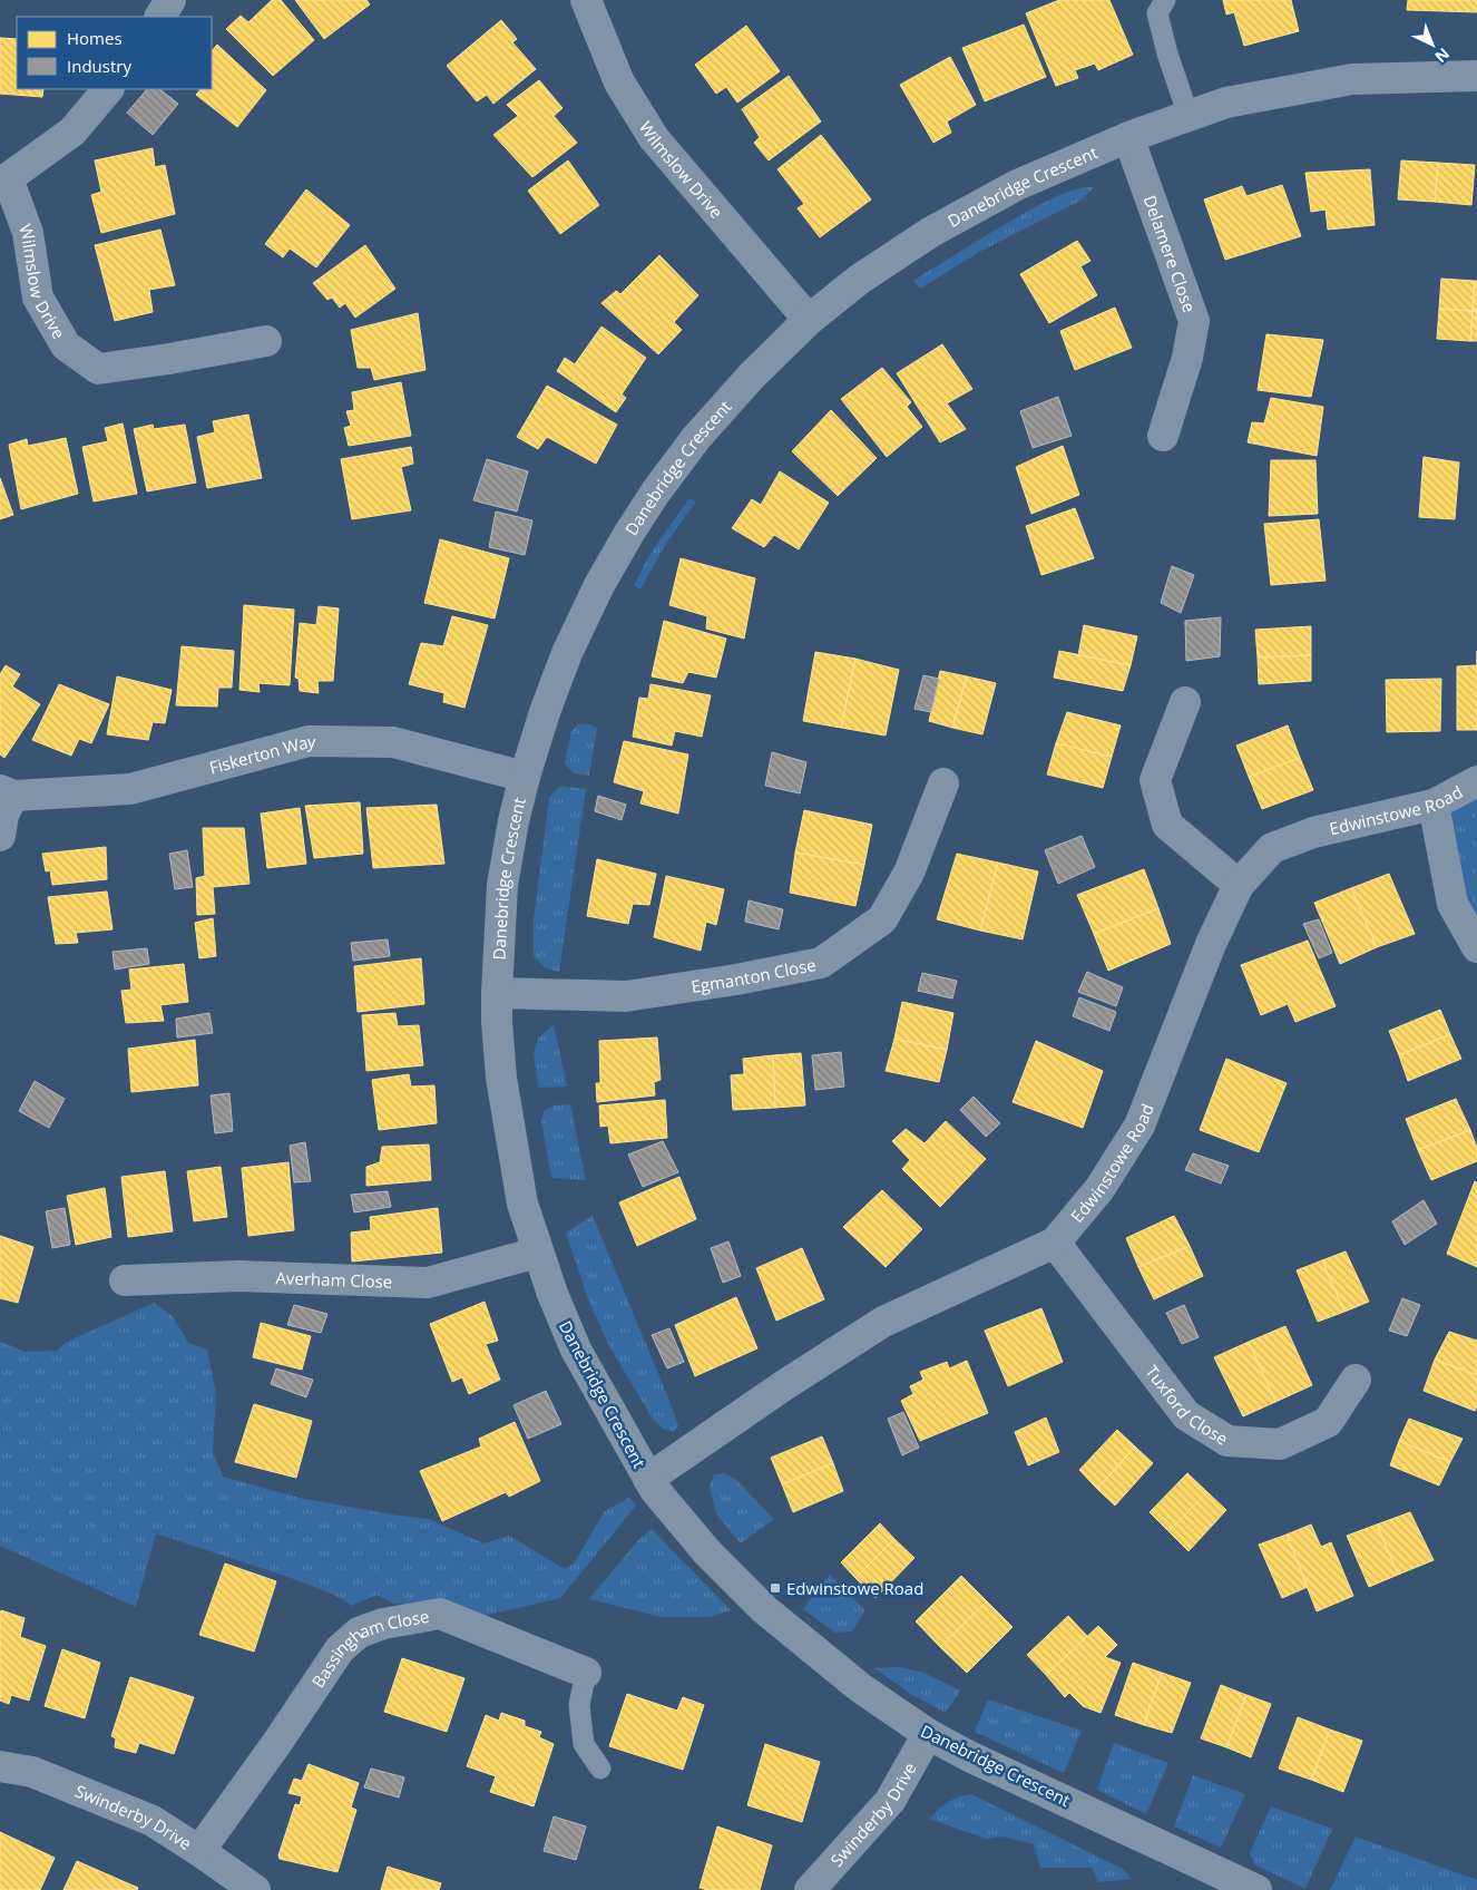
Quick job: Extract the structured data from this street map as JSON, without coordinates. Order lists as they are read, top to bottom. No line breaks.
{"streets":{"street":["Wilmslow Drive","Danebridge Crescent","Delamere Close","Fiskerton Way","Edwinstowe Road","Egmanton Close","Averham Close","Tuxford Close","Bassingham Close","Swinderby Drive"]},"crossings":[["Wilmslow Drive","Danebridge Crescent"],["Danebridge Crescent","Delamere Close"],["Danebridge Crescent","Fiskerton Way"],["Danebridge Crescent","Edwinstowe Road"],["Danebridge Crescent","Egmanton Close"],["Danebridge Crescent","Averham Close"],["Danebridge Crescent","Swinderby Drive"],["Edwinstowe Road","Tuxford Close"],["Bassingham Close","Swinderby Drive"]],"places":{"transit":["Edwinstowe Road"]},"legend":["Homes","Industry"],"north":"bottom right"}
